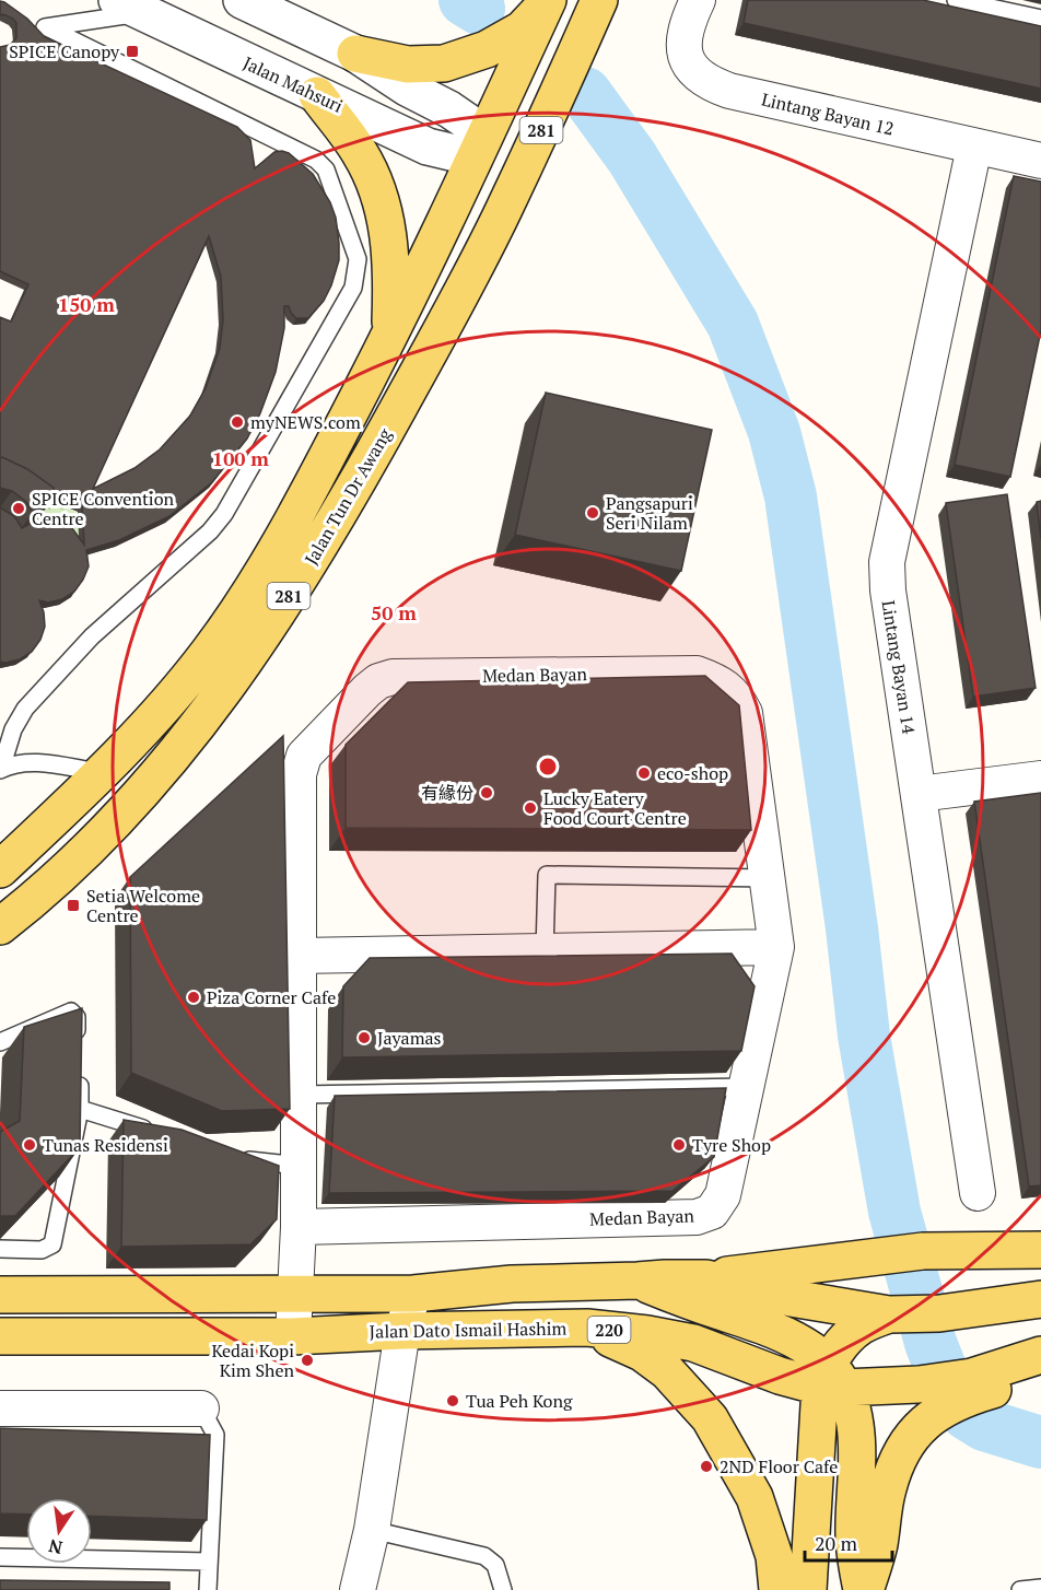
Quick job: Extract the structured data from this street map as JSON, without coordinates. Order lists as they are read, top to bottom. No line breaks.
{"streets":{"main road":["281","Jalan Tun Dr Awang","Jalan Dato Ismail Hashim","220"],"street":["Jalan Mahsuri","Lintang Bayan 12","Lintang Bayan 14","Medan Bayan"]},"crossings":[["Jalan Mahsuri","Jalan Tun Dr Awang"],["Lintang Bayan 12","Lintang Bayan 14"],["Medan Bayan","Jalan Dato Ismail Hashim"]],"places":{"transit":["SPICE Canopy","Setia Welcome Centre"],"other":["myNEWS.com","SPICE Convention Centre","Pangsapuri Seri Nilam","eco-shop","有緣份","Lucky Eatery Food Court Centre","Piza Corner Cafe","Jayamas","Tunas Residensi","Tyre Shop","Kedai Kopi Kim Shen","Tua Peh Kong","2ND Floor Cafe"]},"scale_bar":"20 m","north":"bottom","rings":["150 m","100 m","50 m"]}
